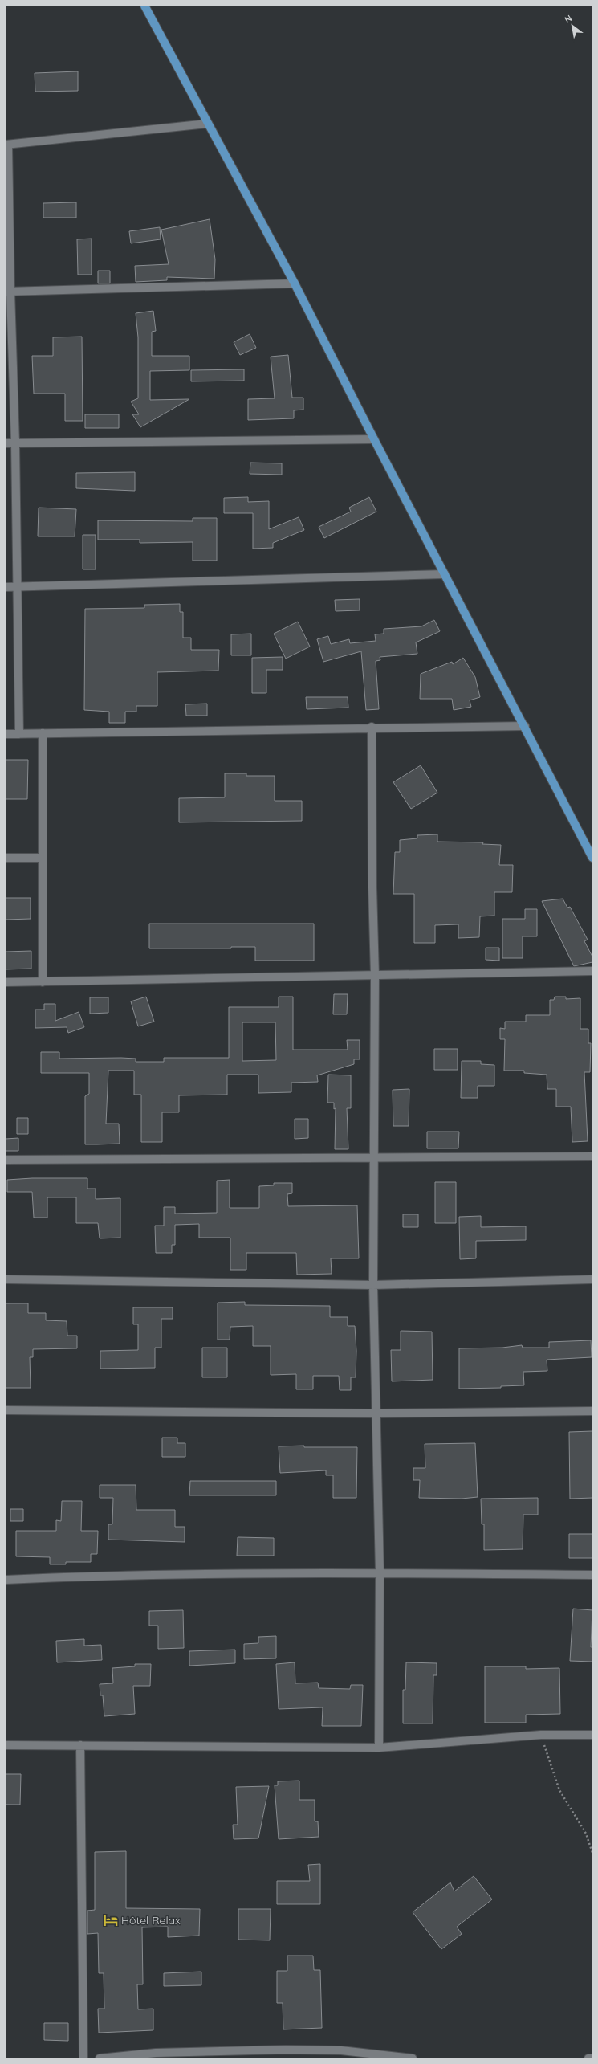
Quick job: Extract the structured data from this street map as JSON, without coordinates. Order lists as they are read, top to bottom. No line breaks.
{"places":{"hotel":["Hôtel Relax"]},"north":"top left"}
